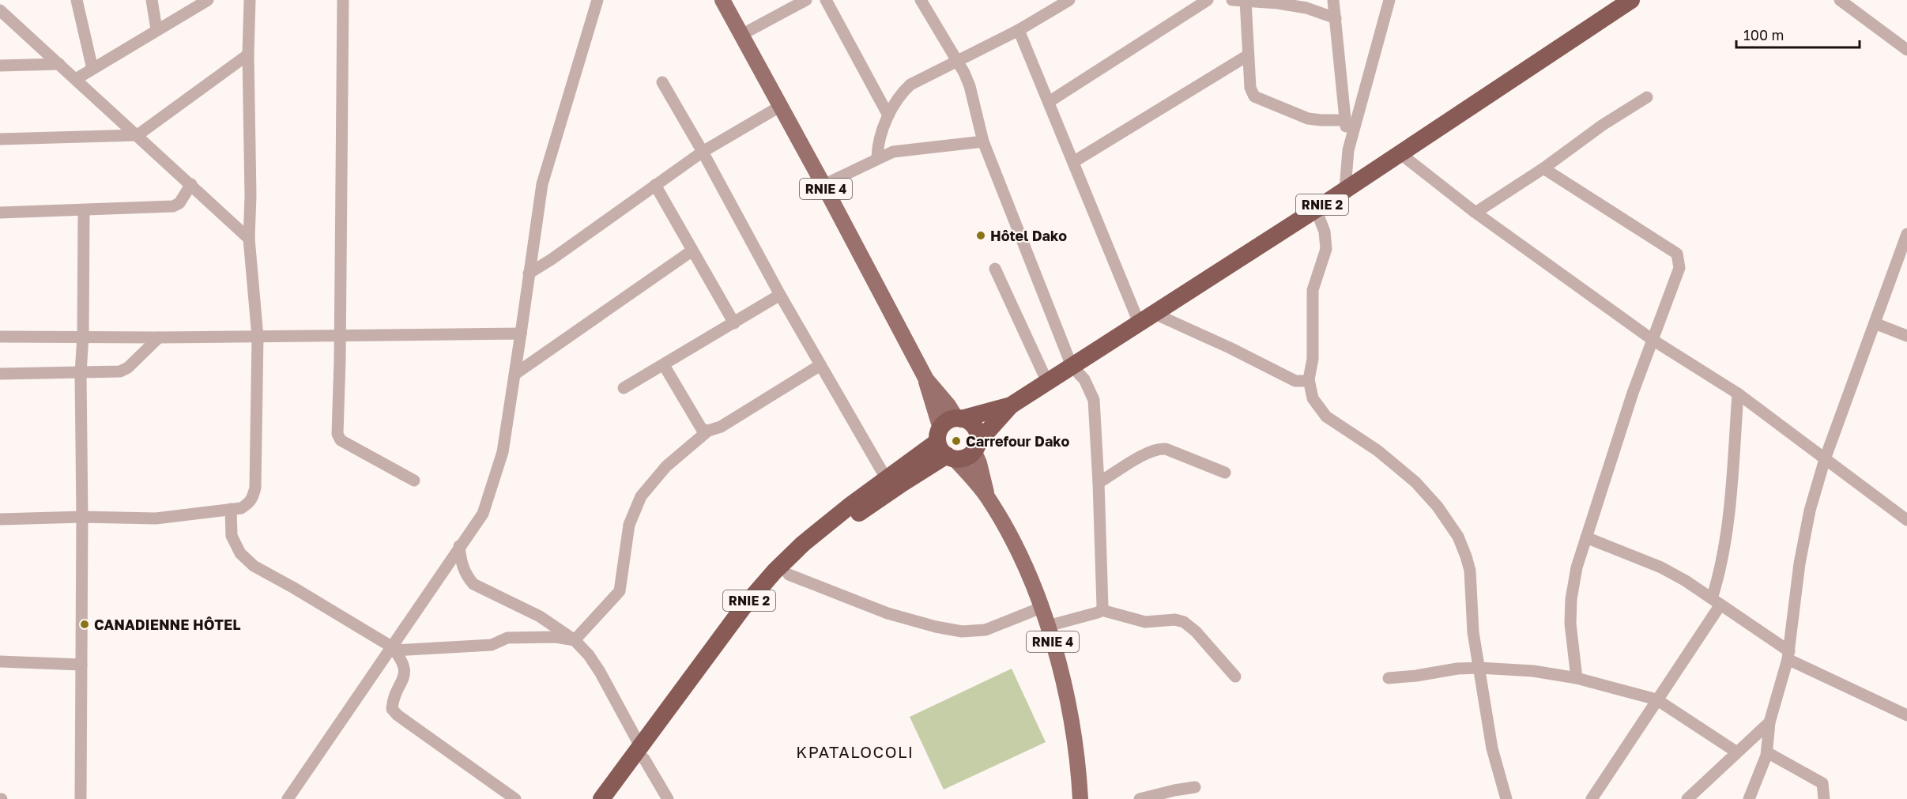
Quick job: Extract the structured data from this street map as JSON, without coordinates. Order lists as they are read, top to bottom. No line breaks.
{"streets":{"highway":["RNIE 2"],"main road":["RNIE 4"]},"crossings":[["RNIE 4","RNIE 2"]],"districts":["KPATALOCOLI"],"places":["Hôtel Dako","Carrefour Dako","CANADIENNE HÔTEL"],"scale_bar":"100 m"}
